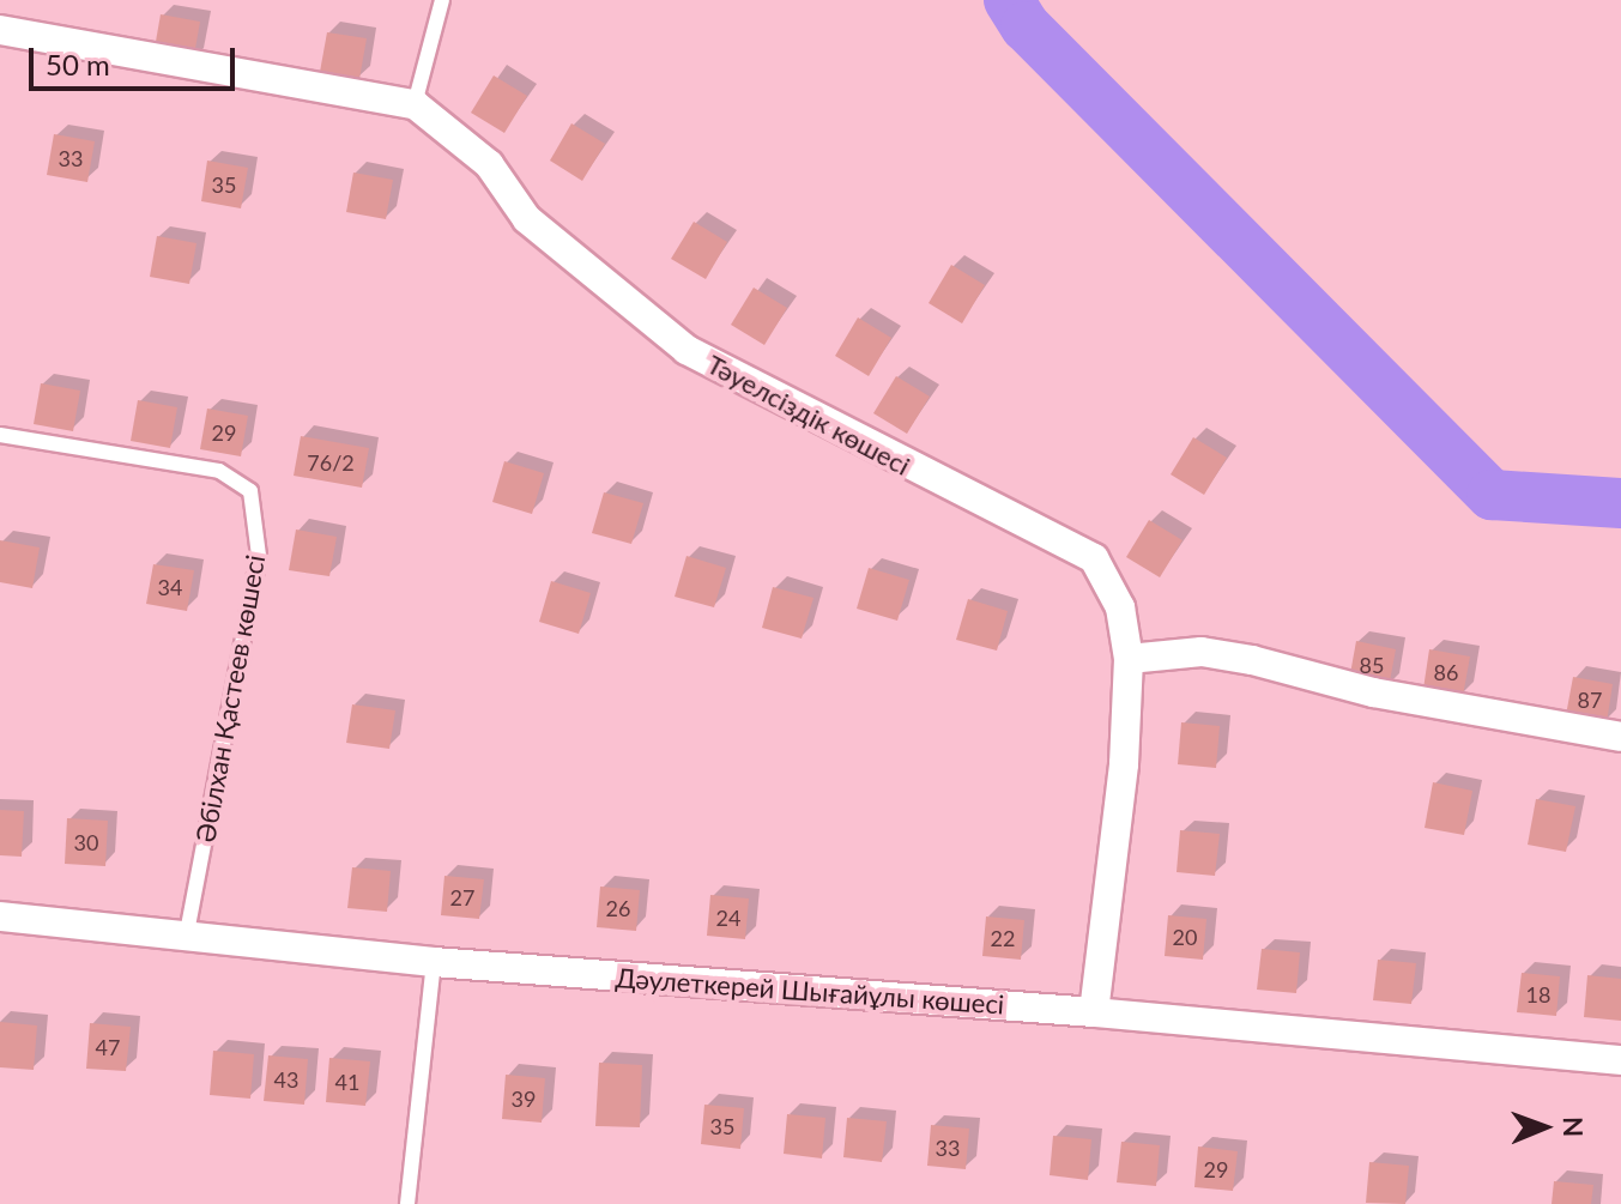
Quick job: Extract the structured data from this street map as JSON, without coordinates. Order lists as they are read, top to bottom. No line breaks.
{"streets":{"street":["Тәуелсіздік көшесі","Дәулеткерей Шығайұлы көшесі"],"lane":["Әбілхан Қастеев көшесі"]},"crossings":[["Тәуелсіздік көшесі","Дәулеткерей Шығайұлы көшесі"],["Әбілхан Қастеев көшесі","Дәулеткерей Шығайұлы көшесі"]],"house_numbers":["33","35","29","76/2","34","85","86","87","30","27","26","24","20","22","18","47","43","41","39","35","33","29"],"scale_bar":"50 m","north":"right"}
